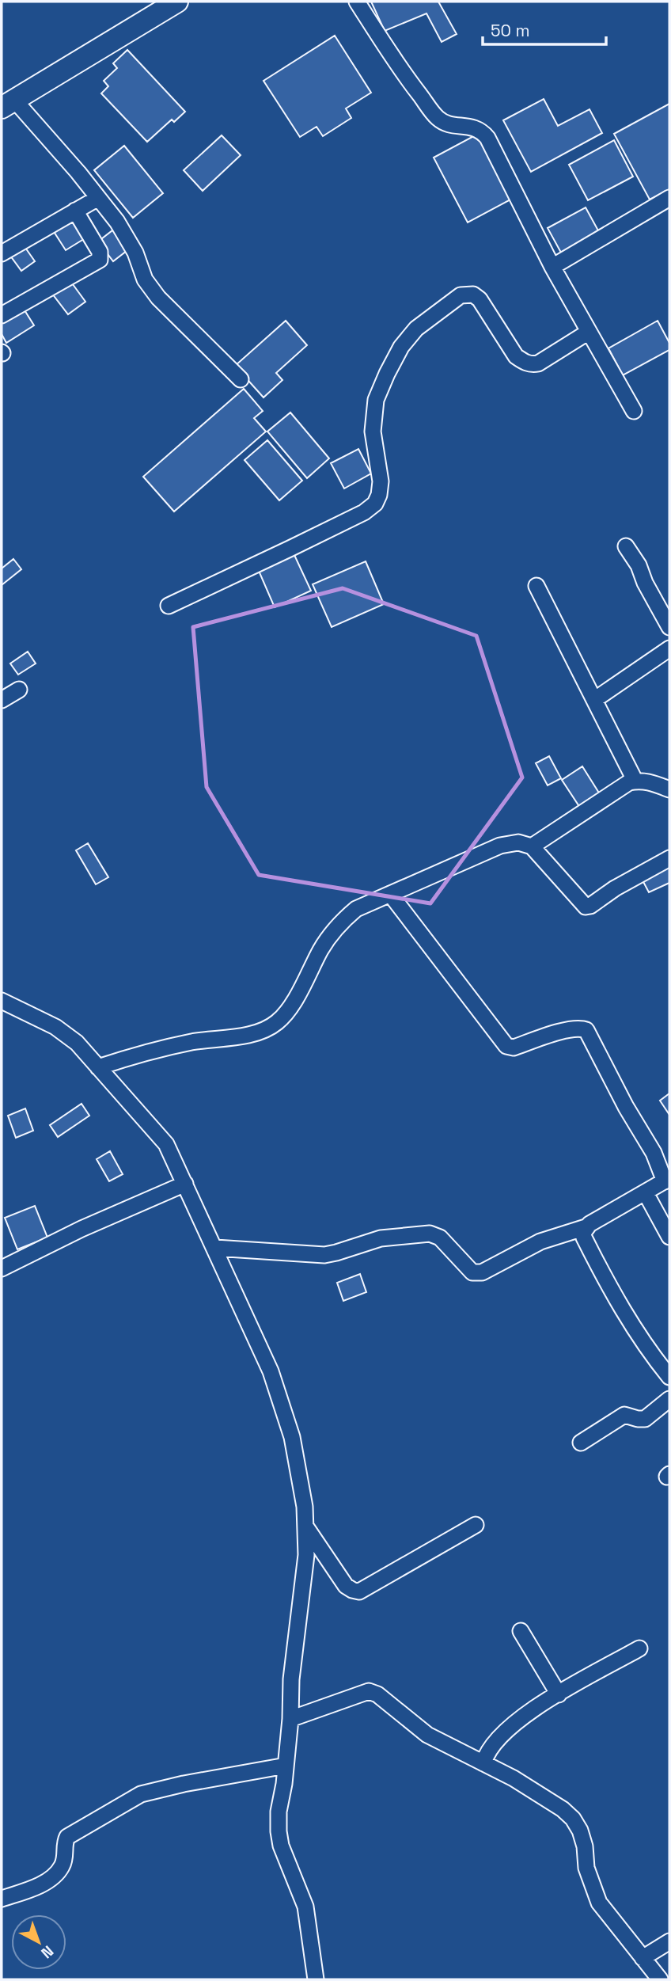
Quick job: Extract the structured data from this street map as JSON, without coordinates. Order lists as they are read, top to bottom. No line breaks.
{"scale_bar":"50 m","north":"bottom right"}
